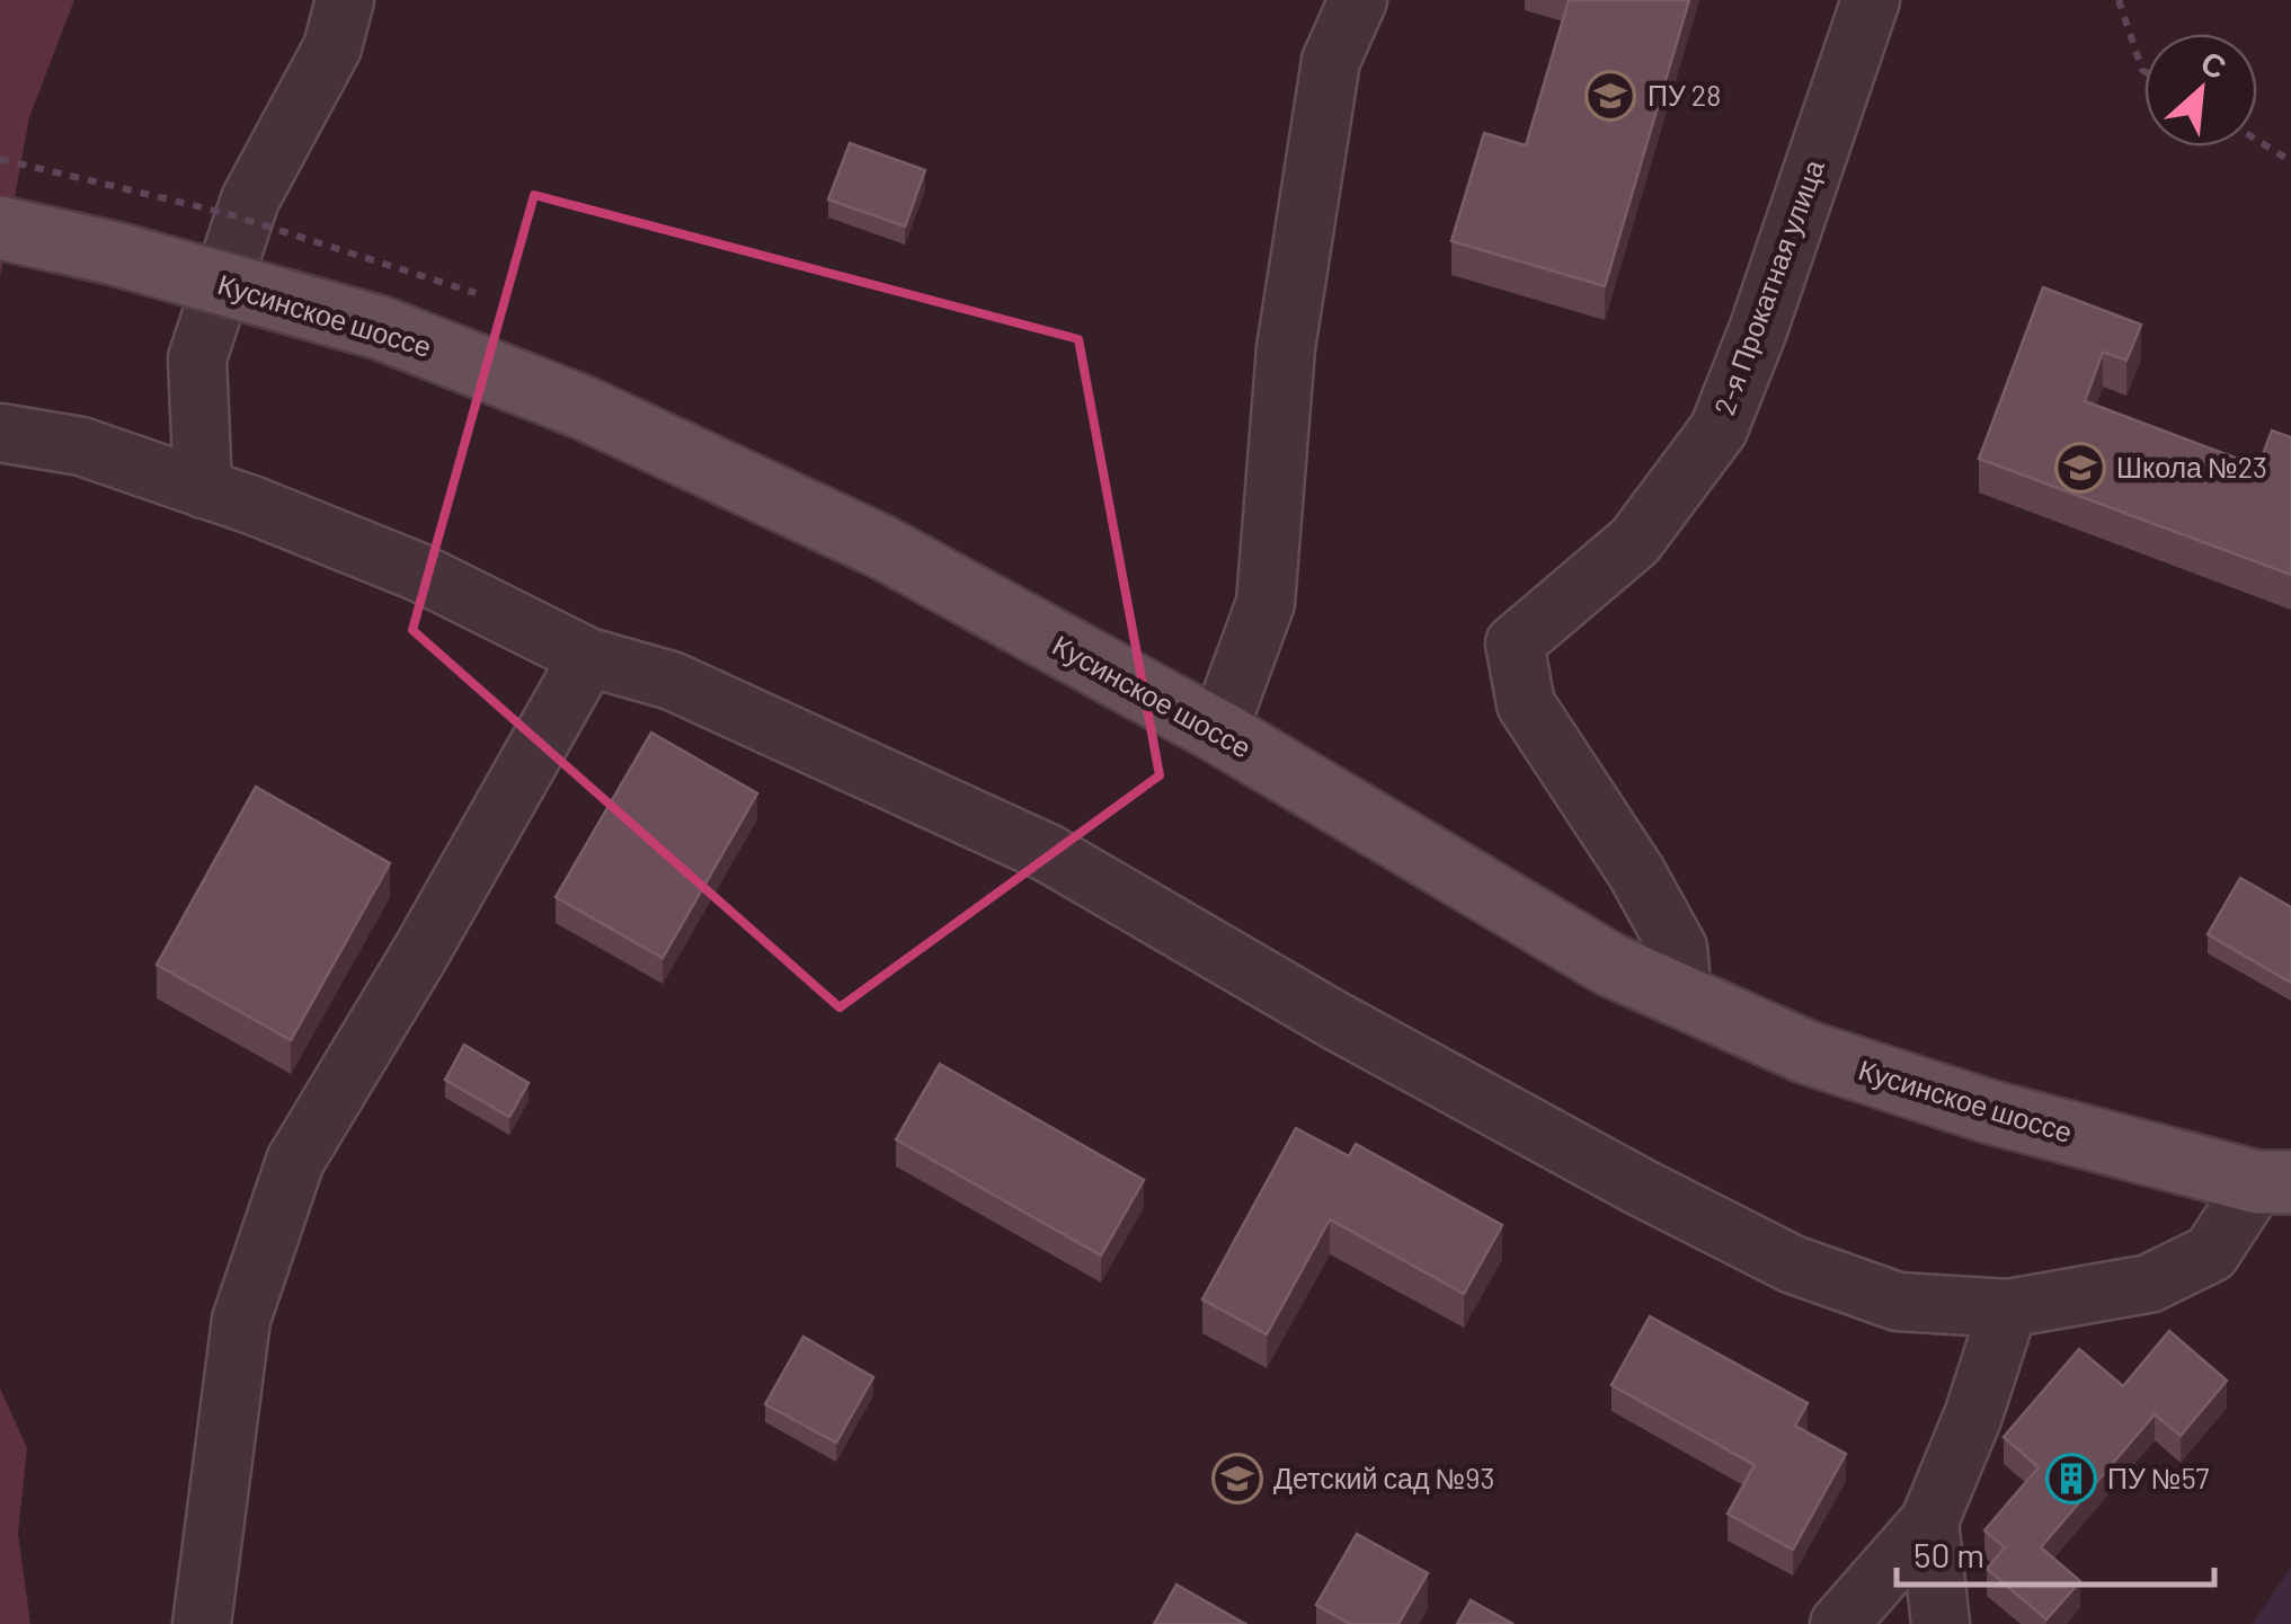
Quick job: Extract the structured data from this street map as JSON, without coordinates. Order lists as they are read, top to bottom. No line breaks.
{"streets":{"main road":["Кусинское шоссе"],"street":["2-я Прокатная улица"]},"crossings":[["2-я Прокатная улица","Кусинское шоссе"]],"places":{"school or university":["ПУ 28","Школа №23","Детский сад №93"],"building":["ПУ №57"]},"scale_bar":"50 m","north":"top right"}
